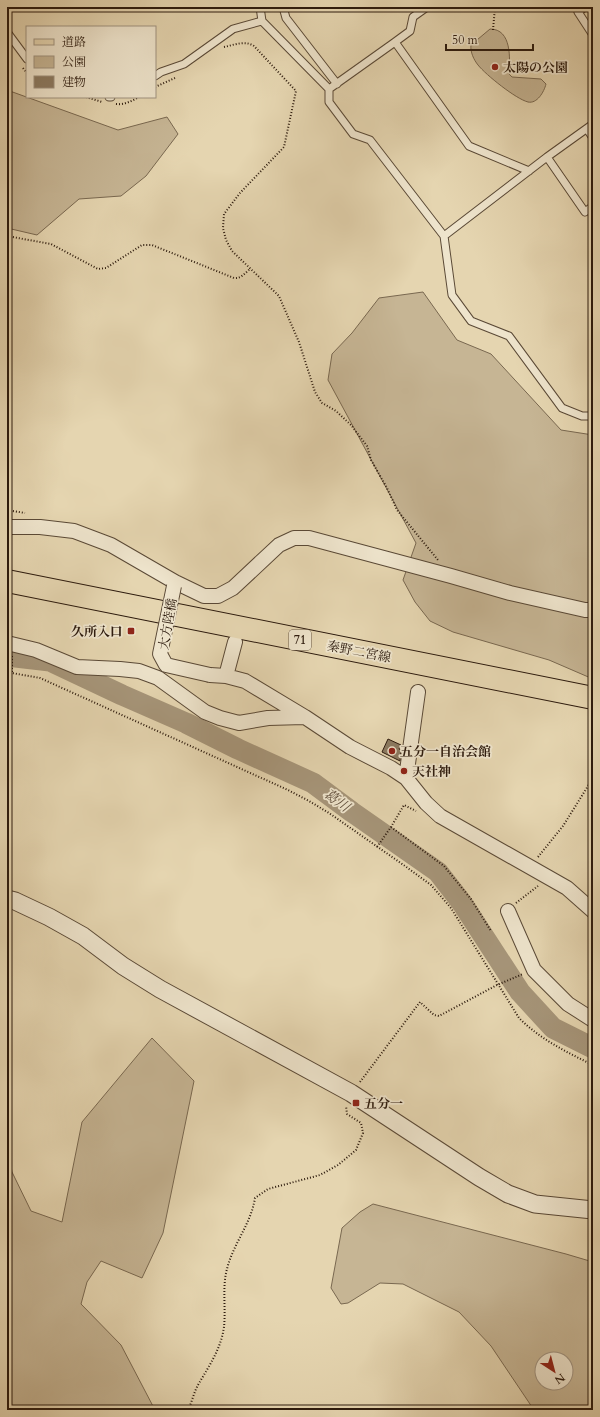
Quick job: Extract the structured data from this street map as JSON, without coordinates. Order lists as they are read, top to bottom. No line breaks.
{"streets":{"main road":["71","秦野二宮線"],"street":["大方陸橋"]},"water":["葛川"],"places":{"other":["太陽の公園","五分一自治会館","天社神"],"transit":["久所入口","五分一"]},"legend":["道路","公園","建物"],"scale_bar":"50 m","north":"bottom right"}
